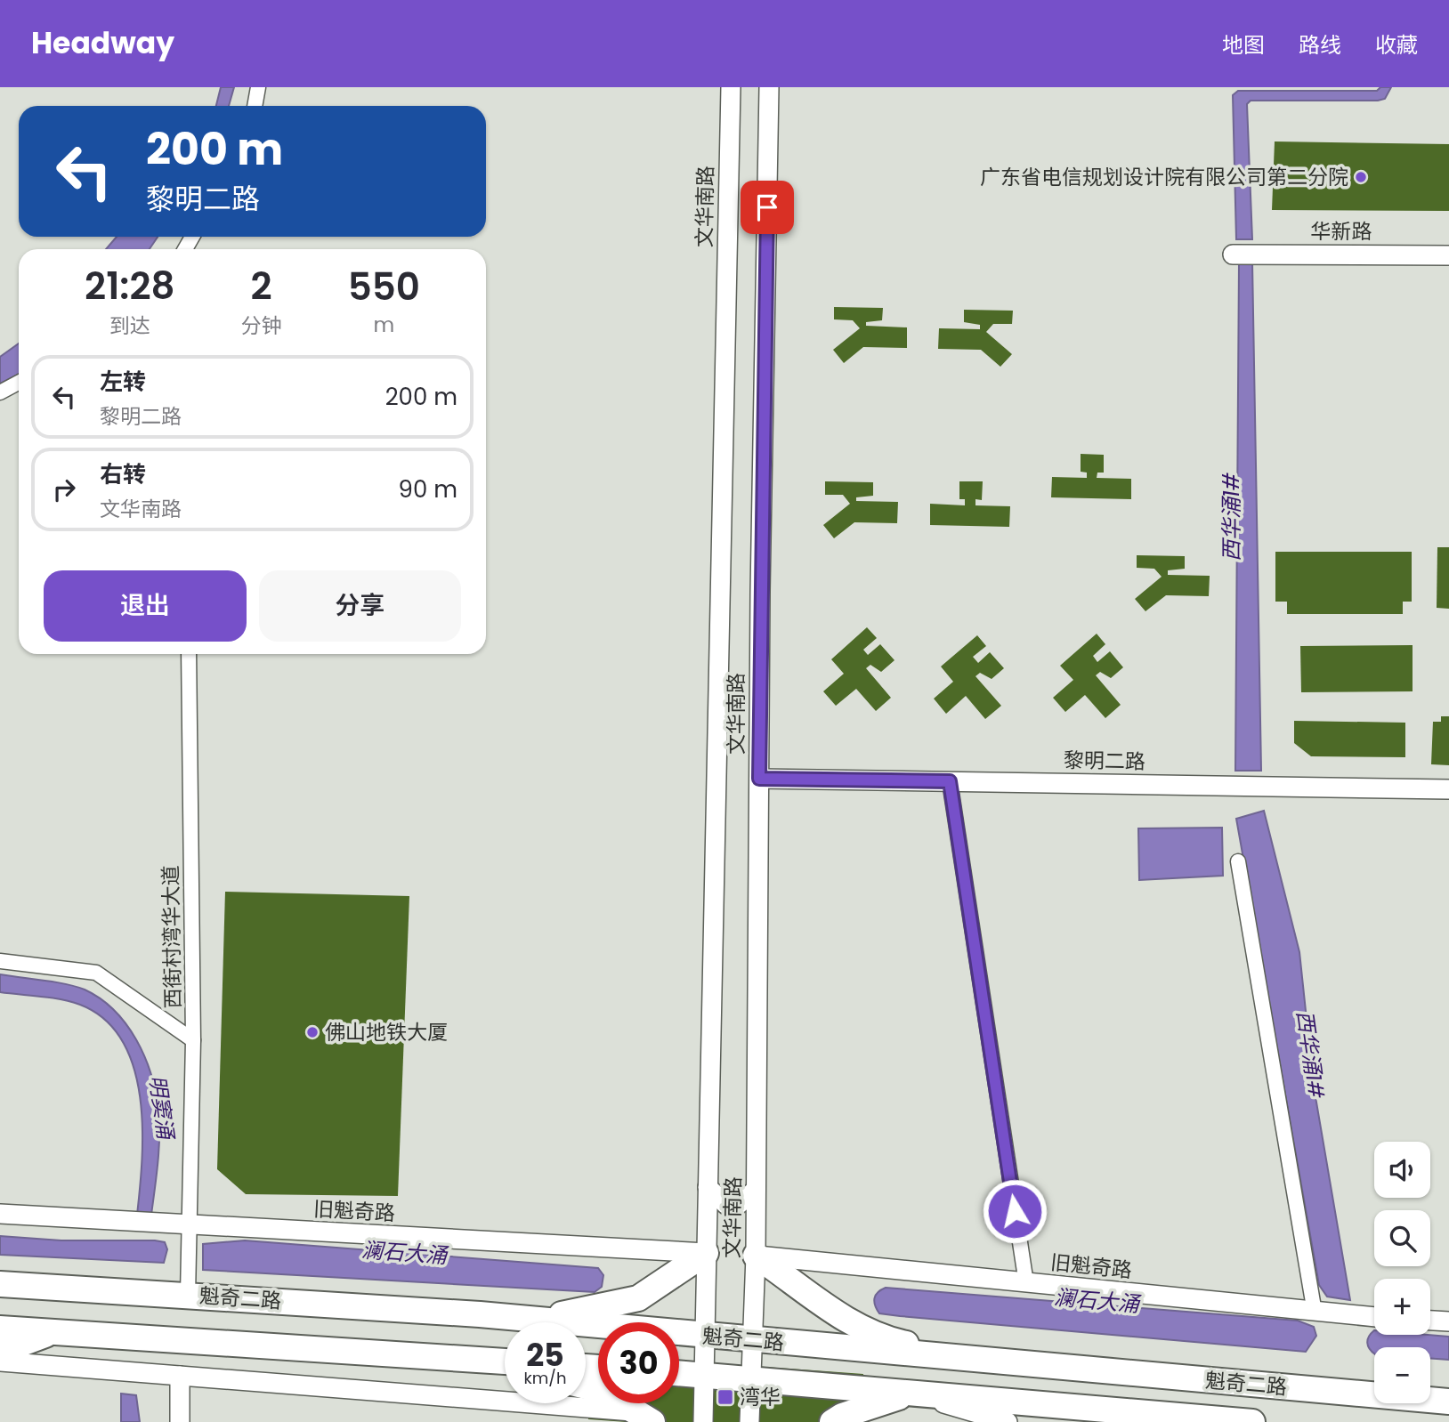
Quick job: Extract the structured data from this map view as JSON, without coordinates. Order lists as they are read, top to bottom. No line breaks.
{"streets":{"highway":["魁奇二路"],"main road":["文华南路","华新路","黎明二路","旧魁奇路"],"street":["西街村湾华大道"]},"crossings":[["文华南路","黎明二路"],["文华南路","旧魁奇路"],["文华南路","魁奇二路"],["西街村湾华大道","旧魁奇路"],["西街村湾华大道","魁奇二路"]],"water":["西华涌1#","明窦涌","澜石大涌"],"places":{"other":["广东省电信规划设计院有限公司第二分院","佛山地铁大厦"],"transit":["湾华"]},"page":{"header":"Headway","nav":["地图","路线","收藏"],"turn":["200 m","黎明二路"],"eta":["21:28","到达","2","分钟","550","m"],"list":[{"name":"左转","note":"黎明二路","value":"200 m"},{"name":"右转","note":"文华南路","value":"90 m"}],"buttons":["退出","分享"],"map_buttons":["+","−"],"speed":"25 km/h","limit":"30"}}
